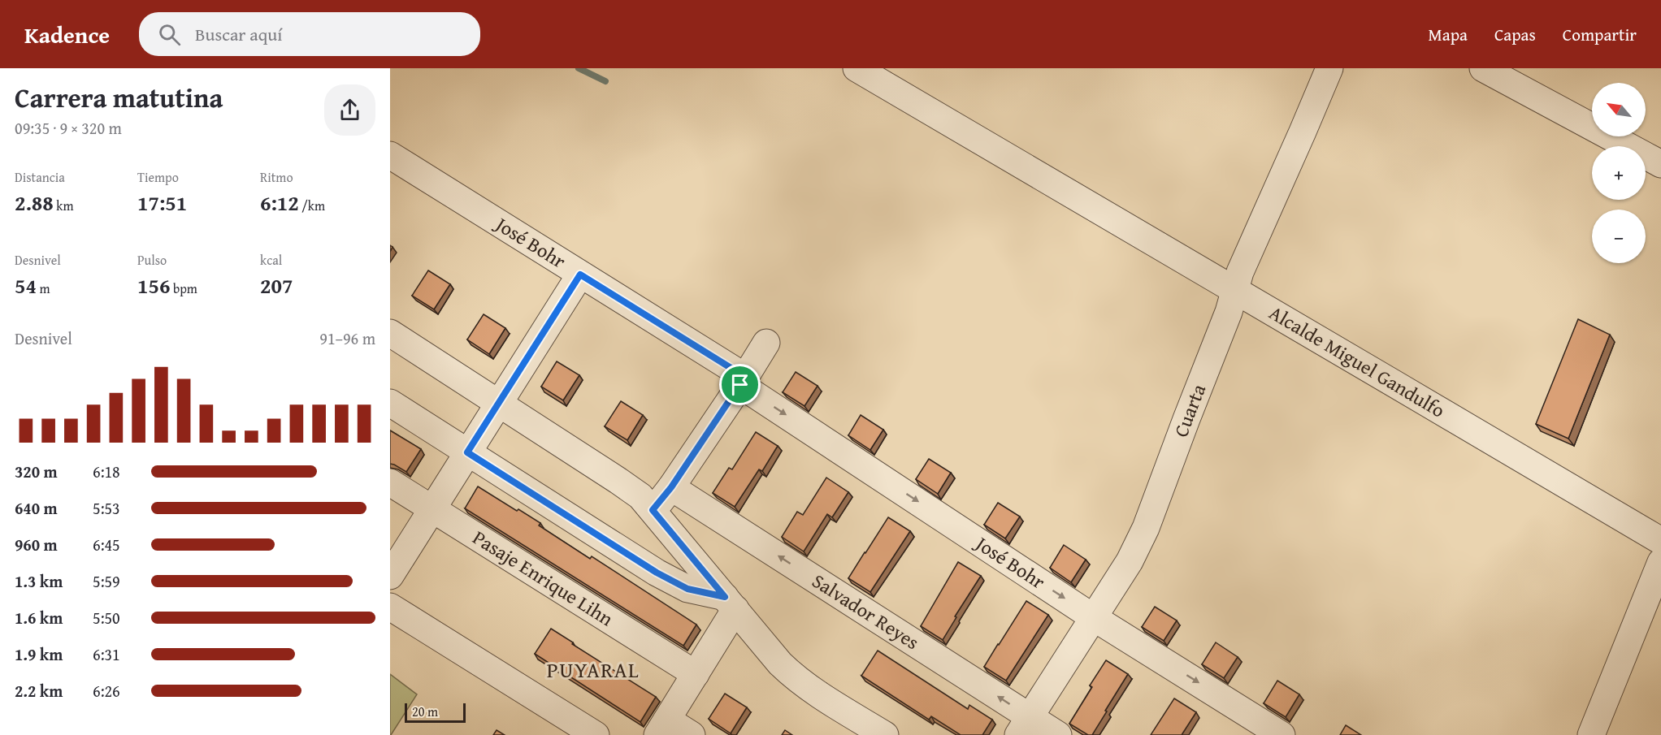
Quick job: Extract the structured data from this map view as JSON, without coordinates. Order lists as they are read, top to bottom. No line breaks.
{"streets":{"street":["José Bohr","Alcalde Miguel Gandulfo","Cuarta","Pasaje Enrique Lihn","Salvador Reyes"]},"crossings":[["José Bohr","Cuarta"],["Alcalde Miguel Gandulfo","Cuarta"],["Cuarta","Salvador Reyes"]],"districts":["PUYARAL"],"scale_bar":"20 m","north":"top left","page":{"header":"Kadence","search":"Buscar aquí","nav":["Mapa","Capas","Compartir"],"heading":["Carrera matutina","09:35 · 9 × 320 m"],"map_buttons":["+","−"],"stats":[["Distancia","2.88 km"],["Tiempo","17:51"],["Ritmo","6:12 /km"],["Desnivel","54 m"],["Pulso","156 bpm"],["kcal","207"]],"chart":["Desnivel","91–96 m"],"list":[{"name":"320 m","note":"6:18"},{"name":"640 m","note":"5:53"},{"name":"960 m","note":"6:45"},{"name":"1.3 km","note":"5:59"},{"name":"1.6 km","note":"5:50"},{"name":"1.9 km","note":"6:31"},{"name":"2.2 km","note":"6:26"}],"scale":"20 m"}}
